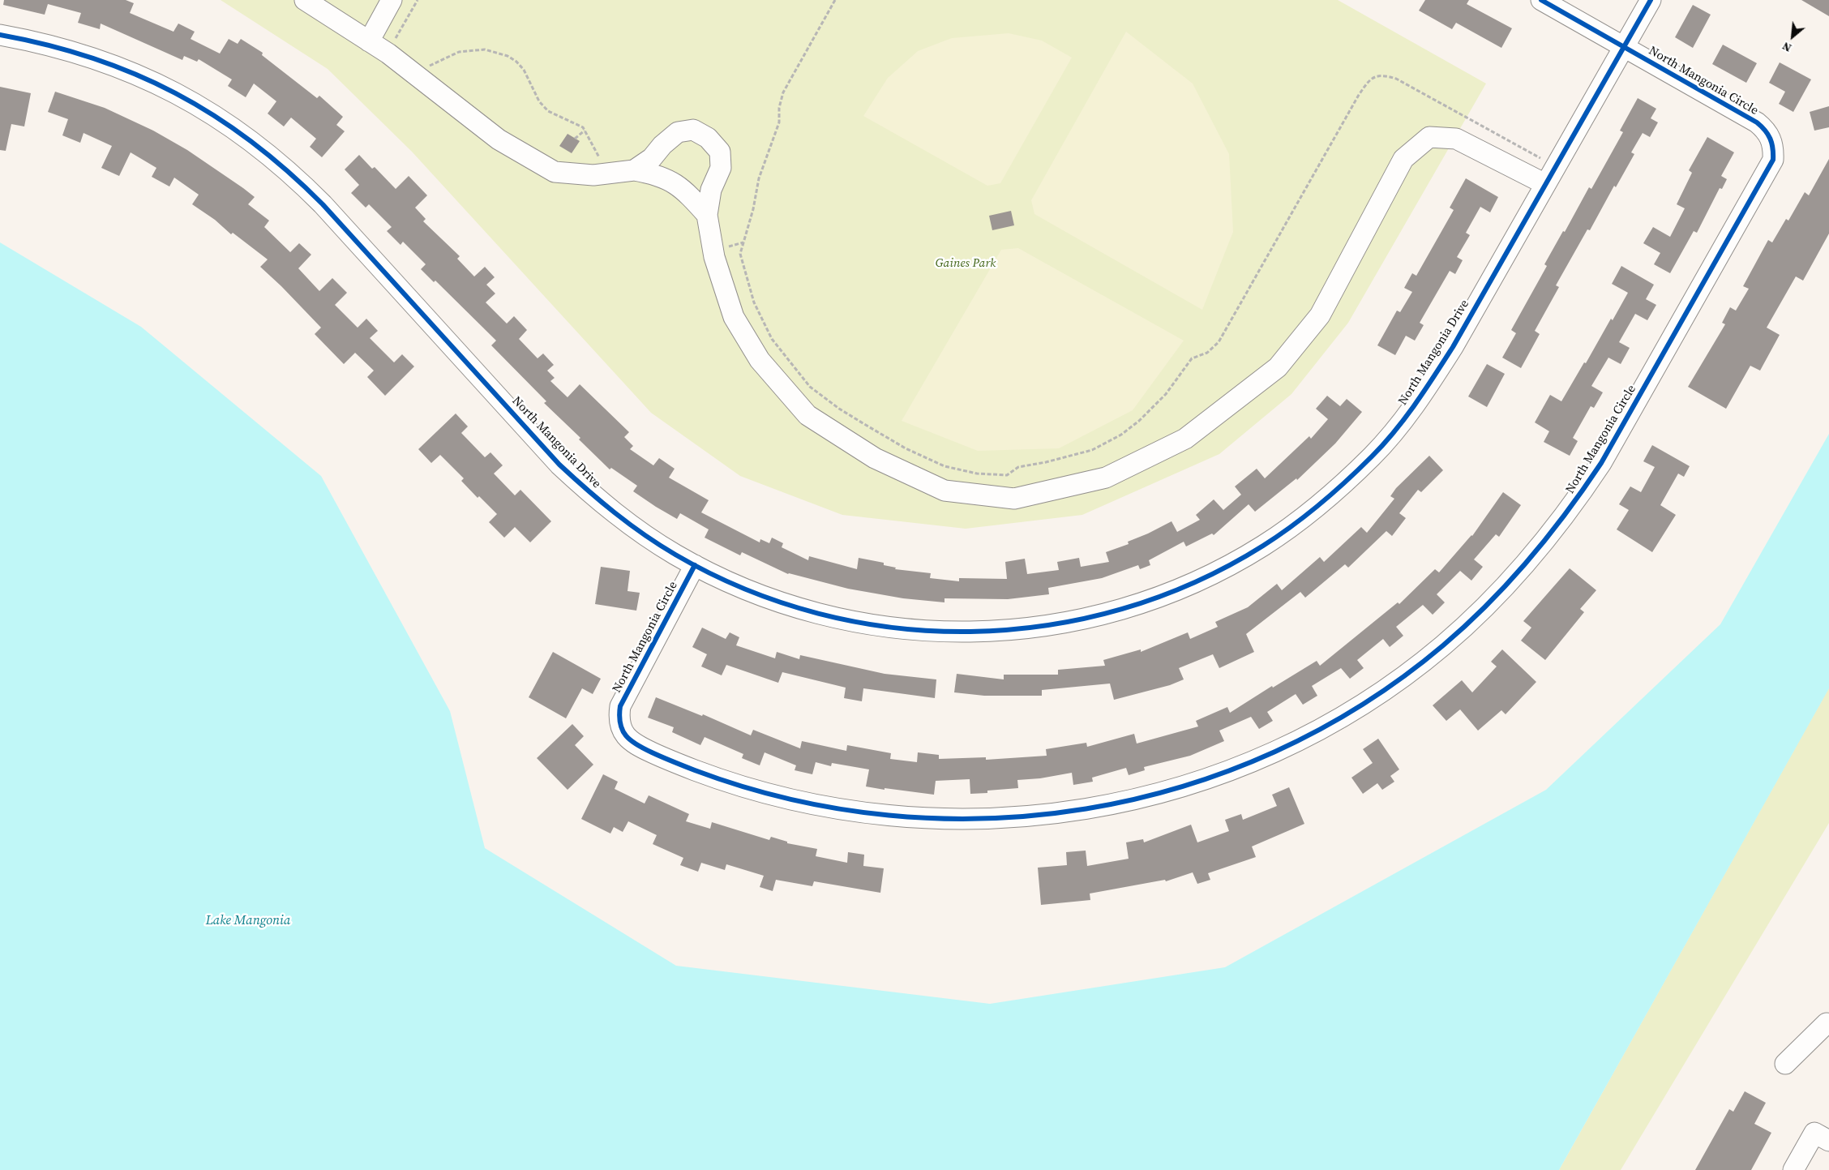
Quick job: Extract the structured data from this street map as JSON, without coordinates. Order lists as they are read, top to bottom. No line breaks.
{"streets":{"street":["North Mangonia Circle","North Mangonia Drive"]},"crossings":[["North Mangonia Circle","North Mangonia Drive"]],"water":["Lake Mangonia"],"parks":["Gaines Park"],"north":"bottom left"}
